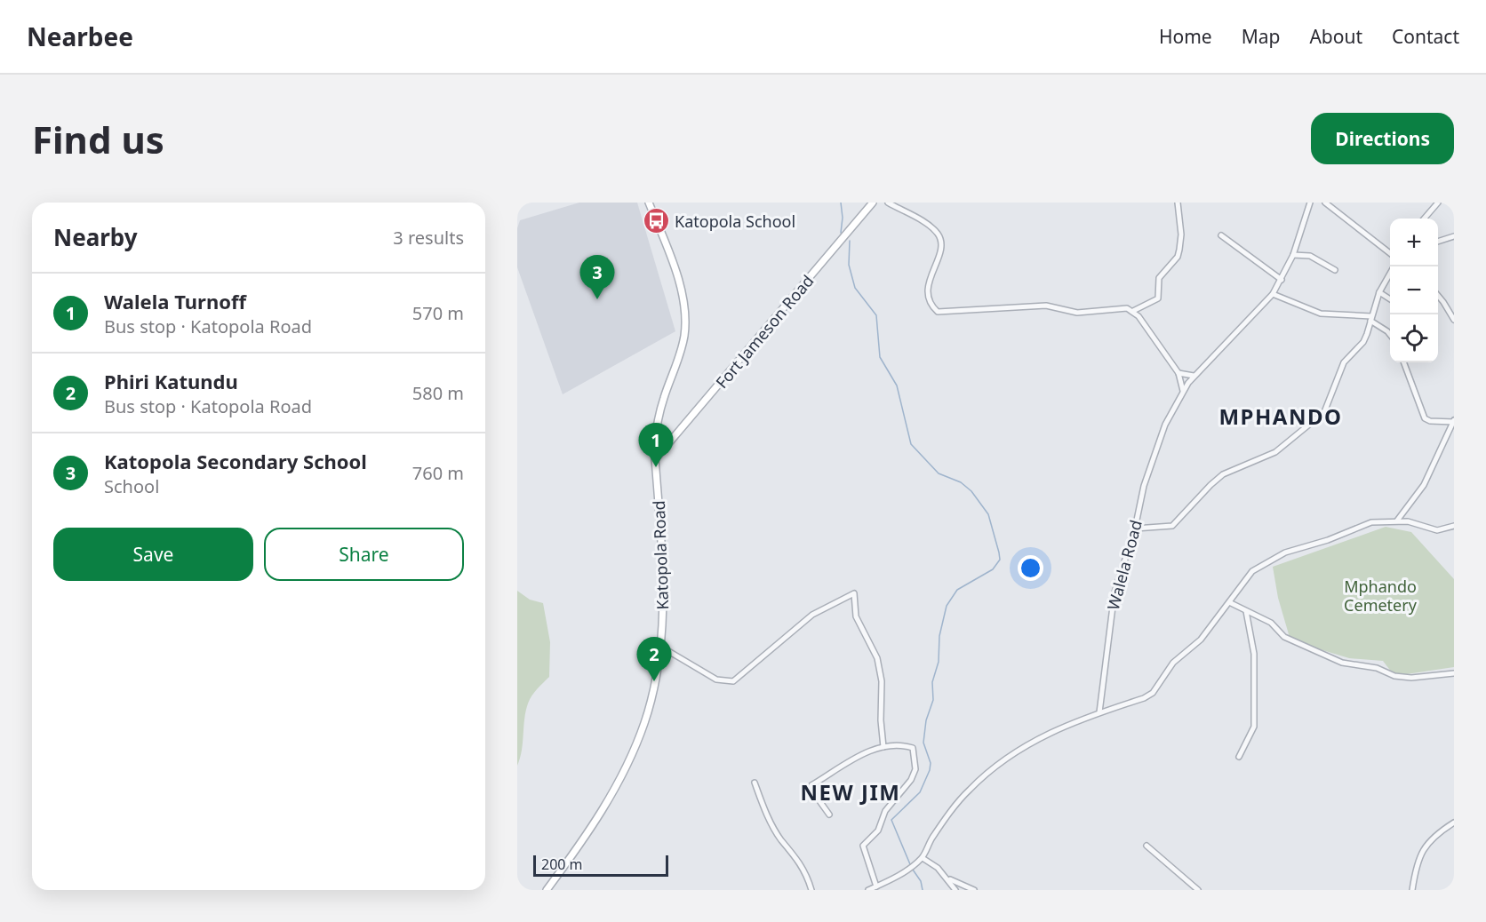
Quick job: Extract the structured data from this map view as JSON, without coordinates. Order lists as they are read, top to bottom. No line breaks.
{"streets":{"street":["Fort Jameson Road","Katopola Road","Walela Road"]},"crossings":[["Fort Jameson Road","Katopola Road"]],"districts":["MPHANDO","NEW JIM"],"parks":["Mphando Cemetery"],"places":{"bus stop":["Katopola School"]},"scale_bar":"200 m","page":{"header":"Nearbee","nav":["Home","Map","About","Contact"],"buttons":["Directions",["Save","Share"]],"title":"Find us","heading":["Nearby","3 results"],"map_buttons":["+","−"],"pins":["3","1","2"],"list":[{"mark":"1","name":"Walela Turnoff","note":"Bus stop · Katopola Road","value":"570 m"},{"mark":"2","name":"Phiri Katundu","note":"Bus stop · Katopola Road","value":"580 m"},{"mark":"3","name":"Katopola Secondary School","note":"School","value":"760 m"}],"scale":"200 m"}}
